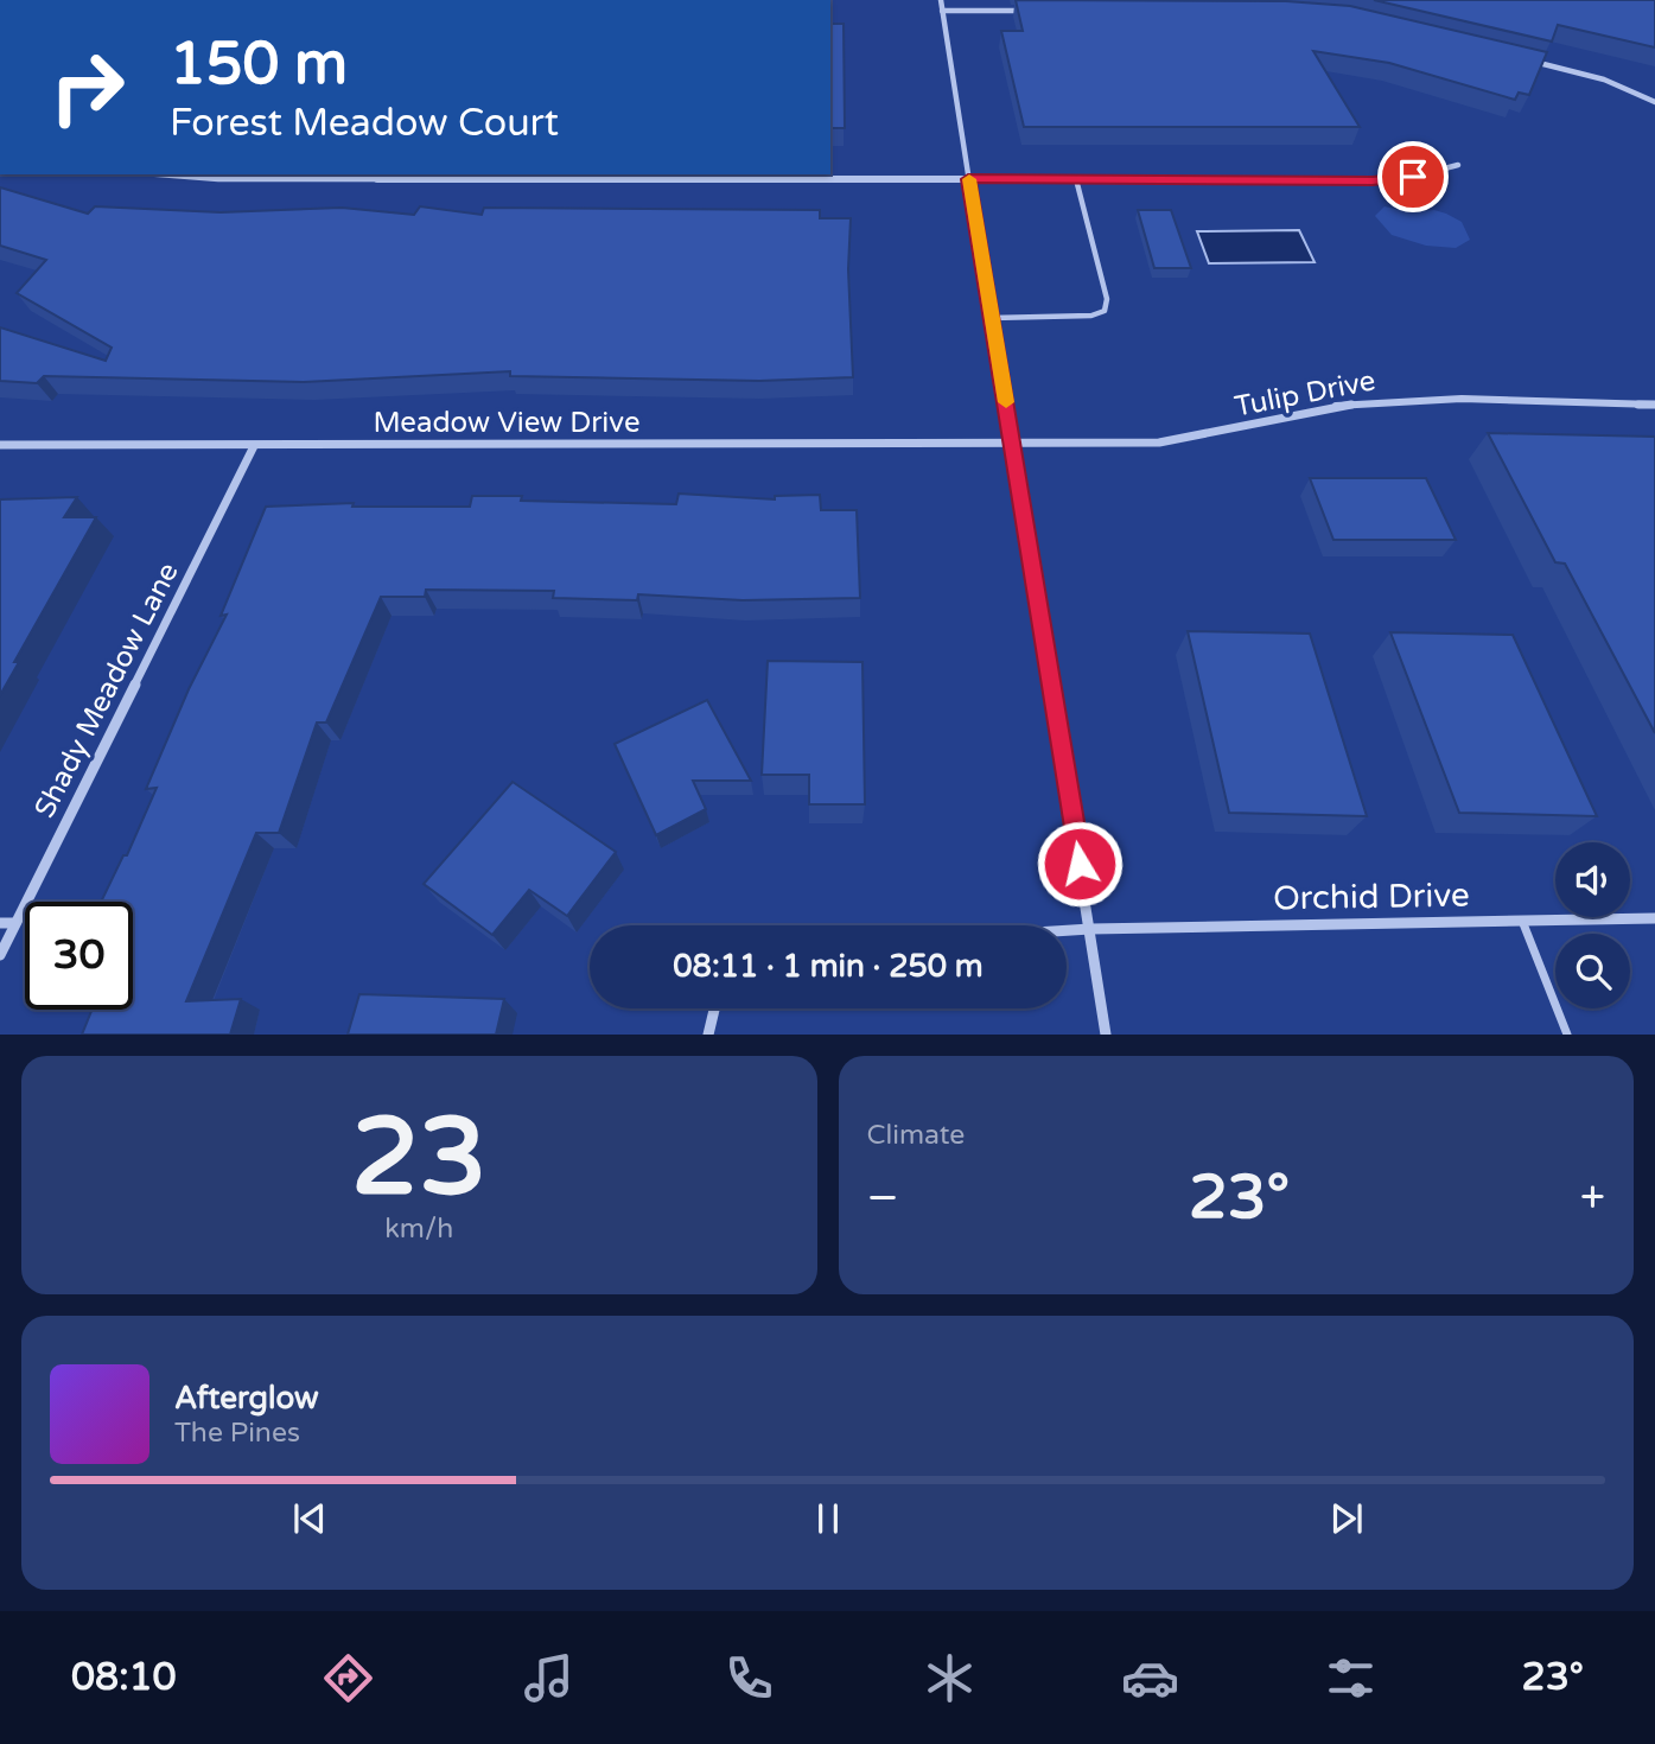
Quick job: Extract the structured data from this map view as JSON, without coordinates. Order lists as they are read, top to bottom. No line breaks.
{"streets":{"street":["Tulip Drive","Meadow View Drive","Shady Meadow Lane","Orchid Drive"]},"crossings":[["Tulip Drive","Meadow View Drive"],["Meadow View Drive","Shady Meadow Lane"]],"page":{"turn":["150 m","Forest Meadow Court"],"limit":"30","trip":"08:11 · 1 min · 250 m","tile":[["23","km/h"],"Climate"],"heat":["−","23°","+"],"song":["Afterglow","The Pines"],"tabs":["08:10","23°"]}}
